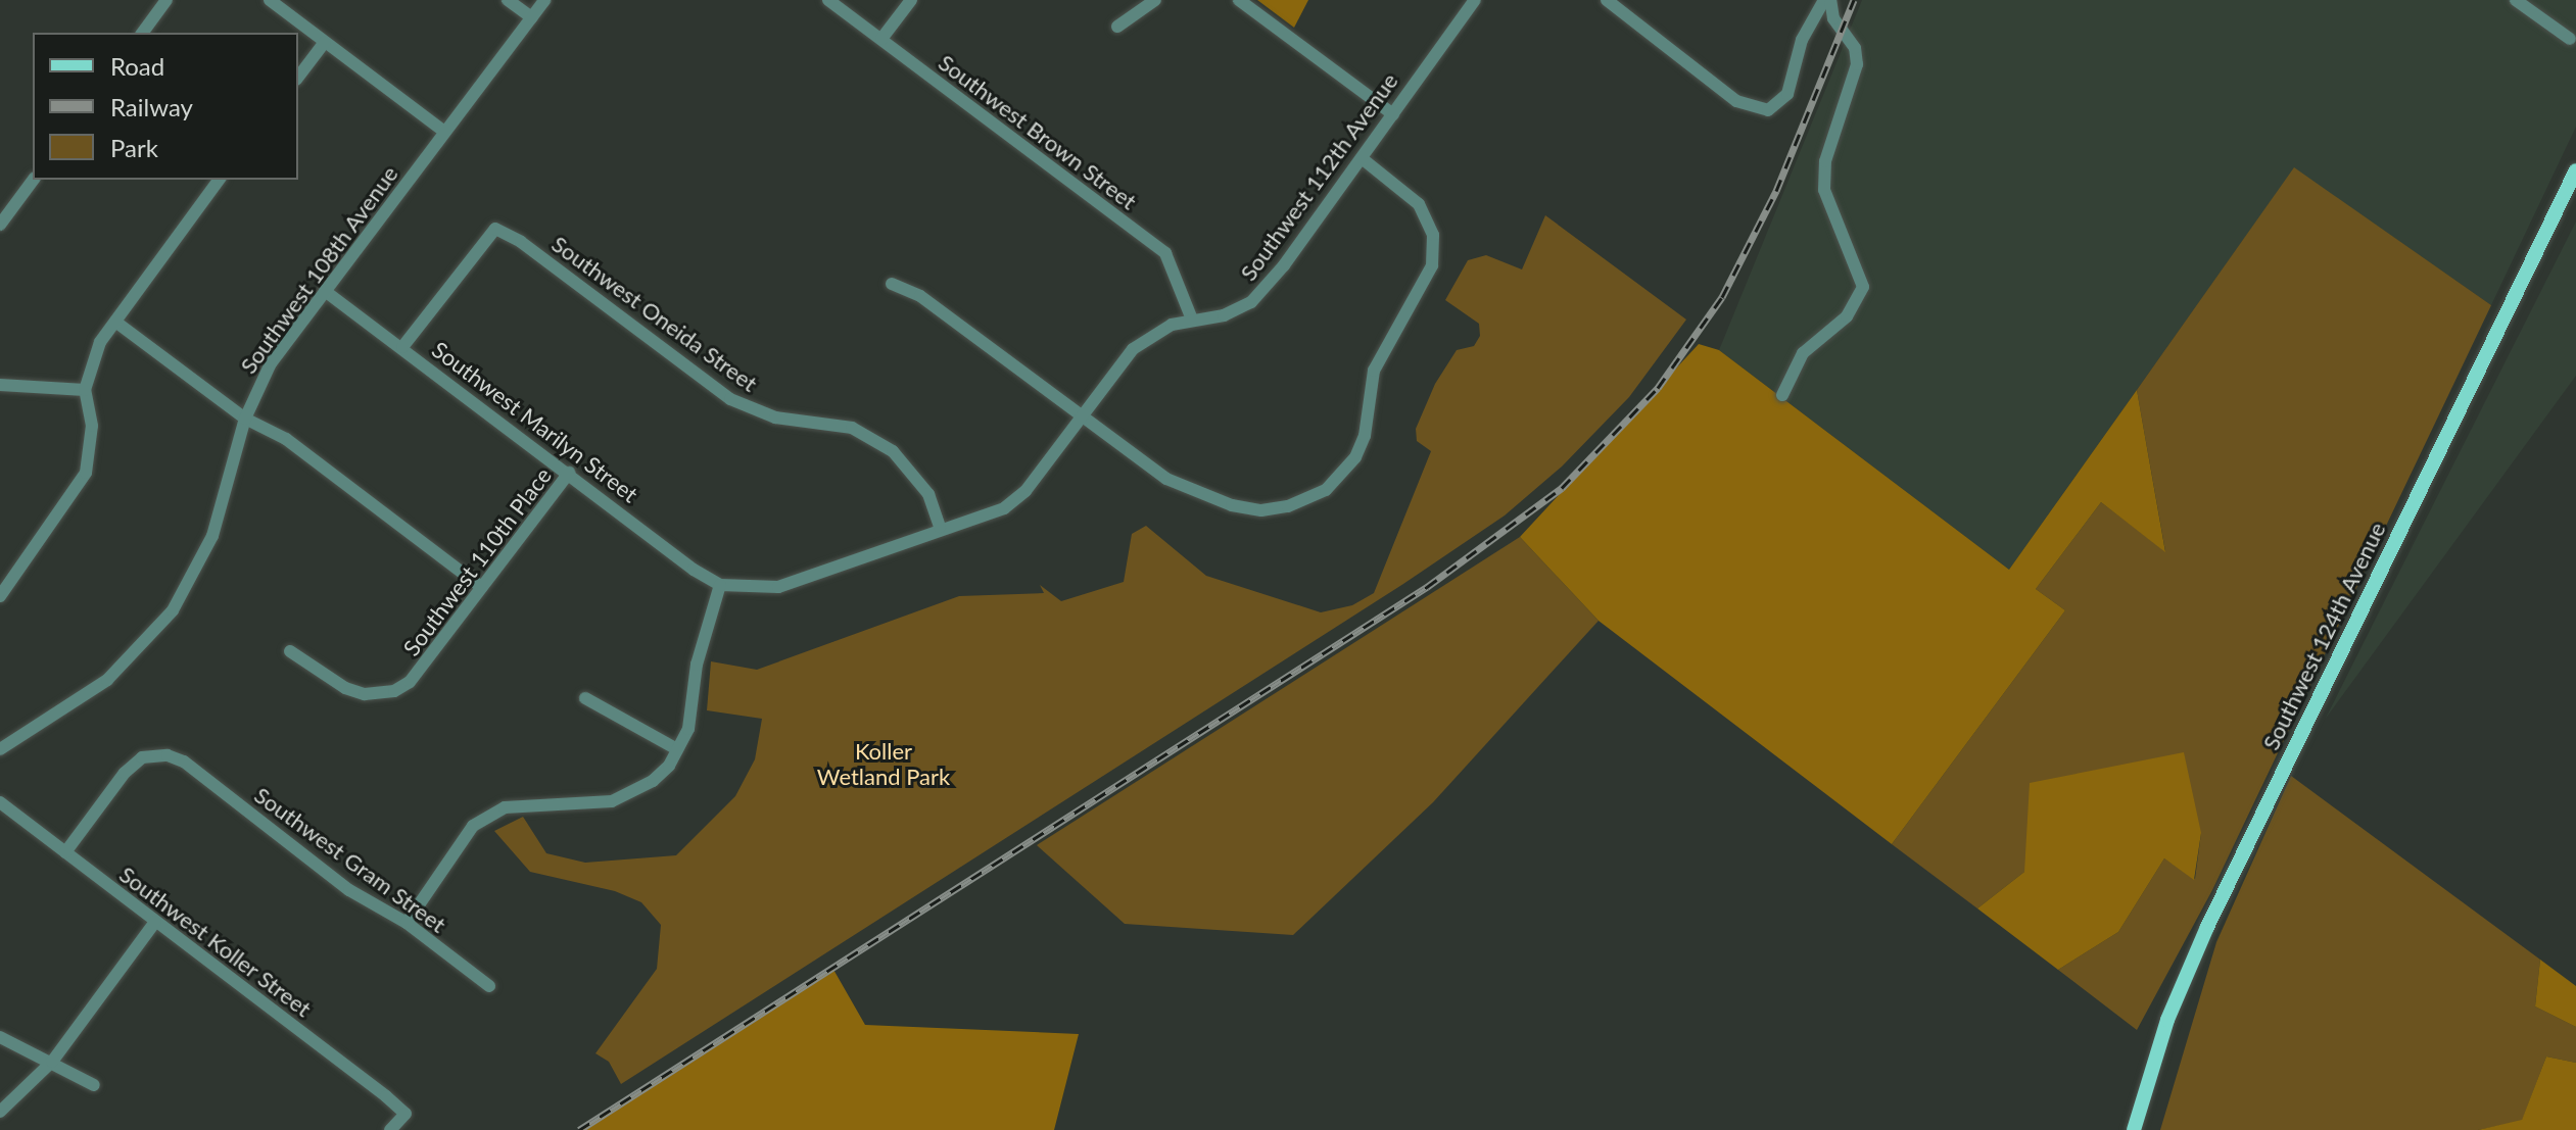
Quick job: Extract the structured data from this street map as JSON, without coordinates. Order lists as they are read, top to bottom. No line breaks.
{"streets":{"main road":["Southwest 124th Avenue"],"street":["Southwest Brown Street","Southwest 112th Avenue","Southwest 108th Avenue","Southwest Oneida Street","Southwest Marilyn Street","Southwest 110th Place","Southwest Gram Street","Southwest Koller Street"]},"crossings":[["Southwest Brown Street","Southwest 112th Avenue"],["Southwest 112th Avenue","Southwest Oneida Street"],["Southwest 112th Avenue","Southwest Marilyn Street"],["Southwest 108th Avenue","Southwest Marilyn Street"],["Southwest Oneida Street","Southwest Marilyn Street"],["Southwest Marilyn Street","Southwest 110th Place"],["Southwest Gram Street","Southwest Koller Street"]],"parks":["Koller Wetland Park"],"legend":["Road","Railway","Park"]}
